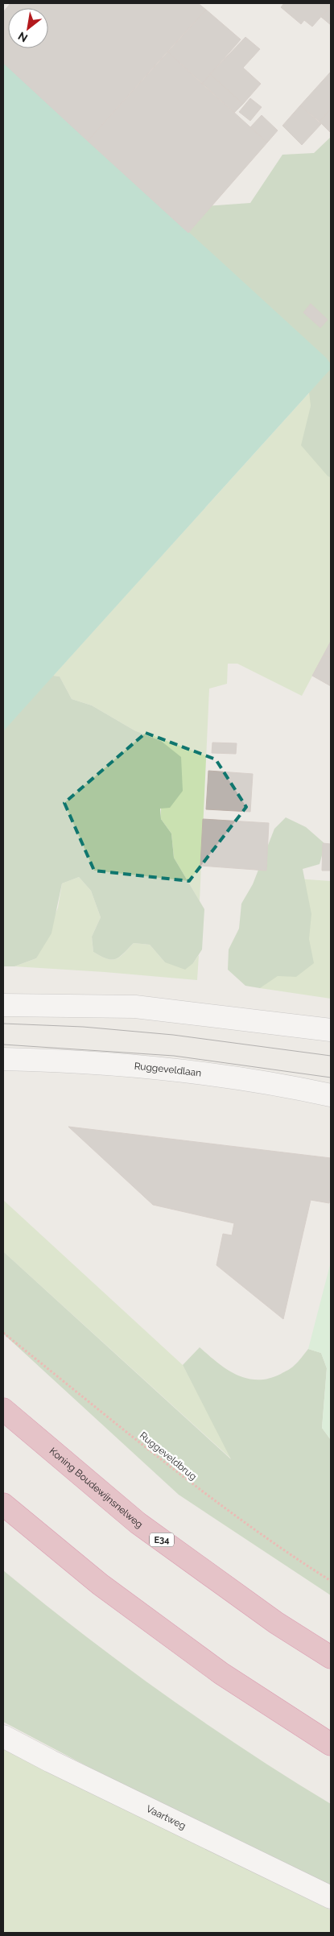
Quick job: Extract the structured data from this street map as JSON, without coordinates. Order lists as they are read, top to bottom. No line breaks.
{"streets":{"highway":["Koning Boudewijnsnelweg","E34"],"street":["Ruggeveldlaan","Vaartweg"],"path":["Ruggeveldbrug"]},"north":"bottom left"}
